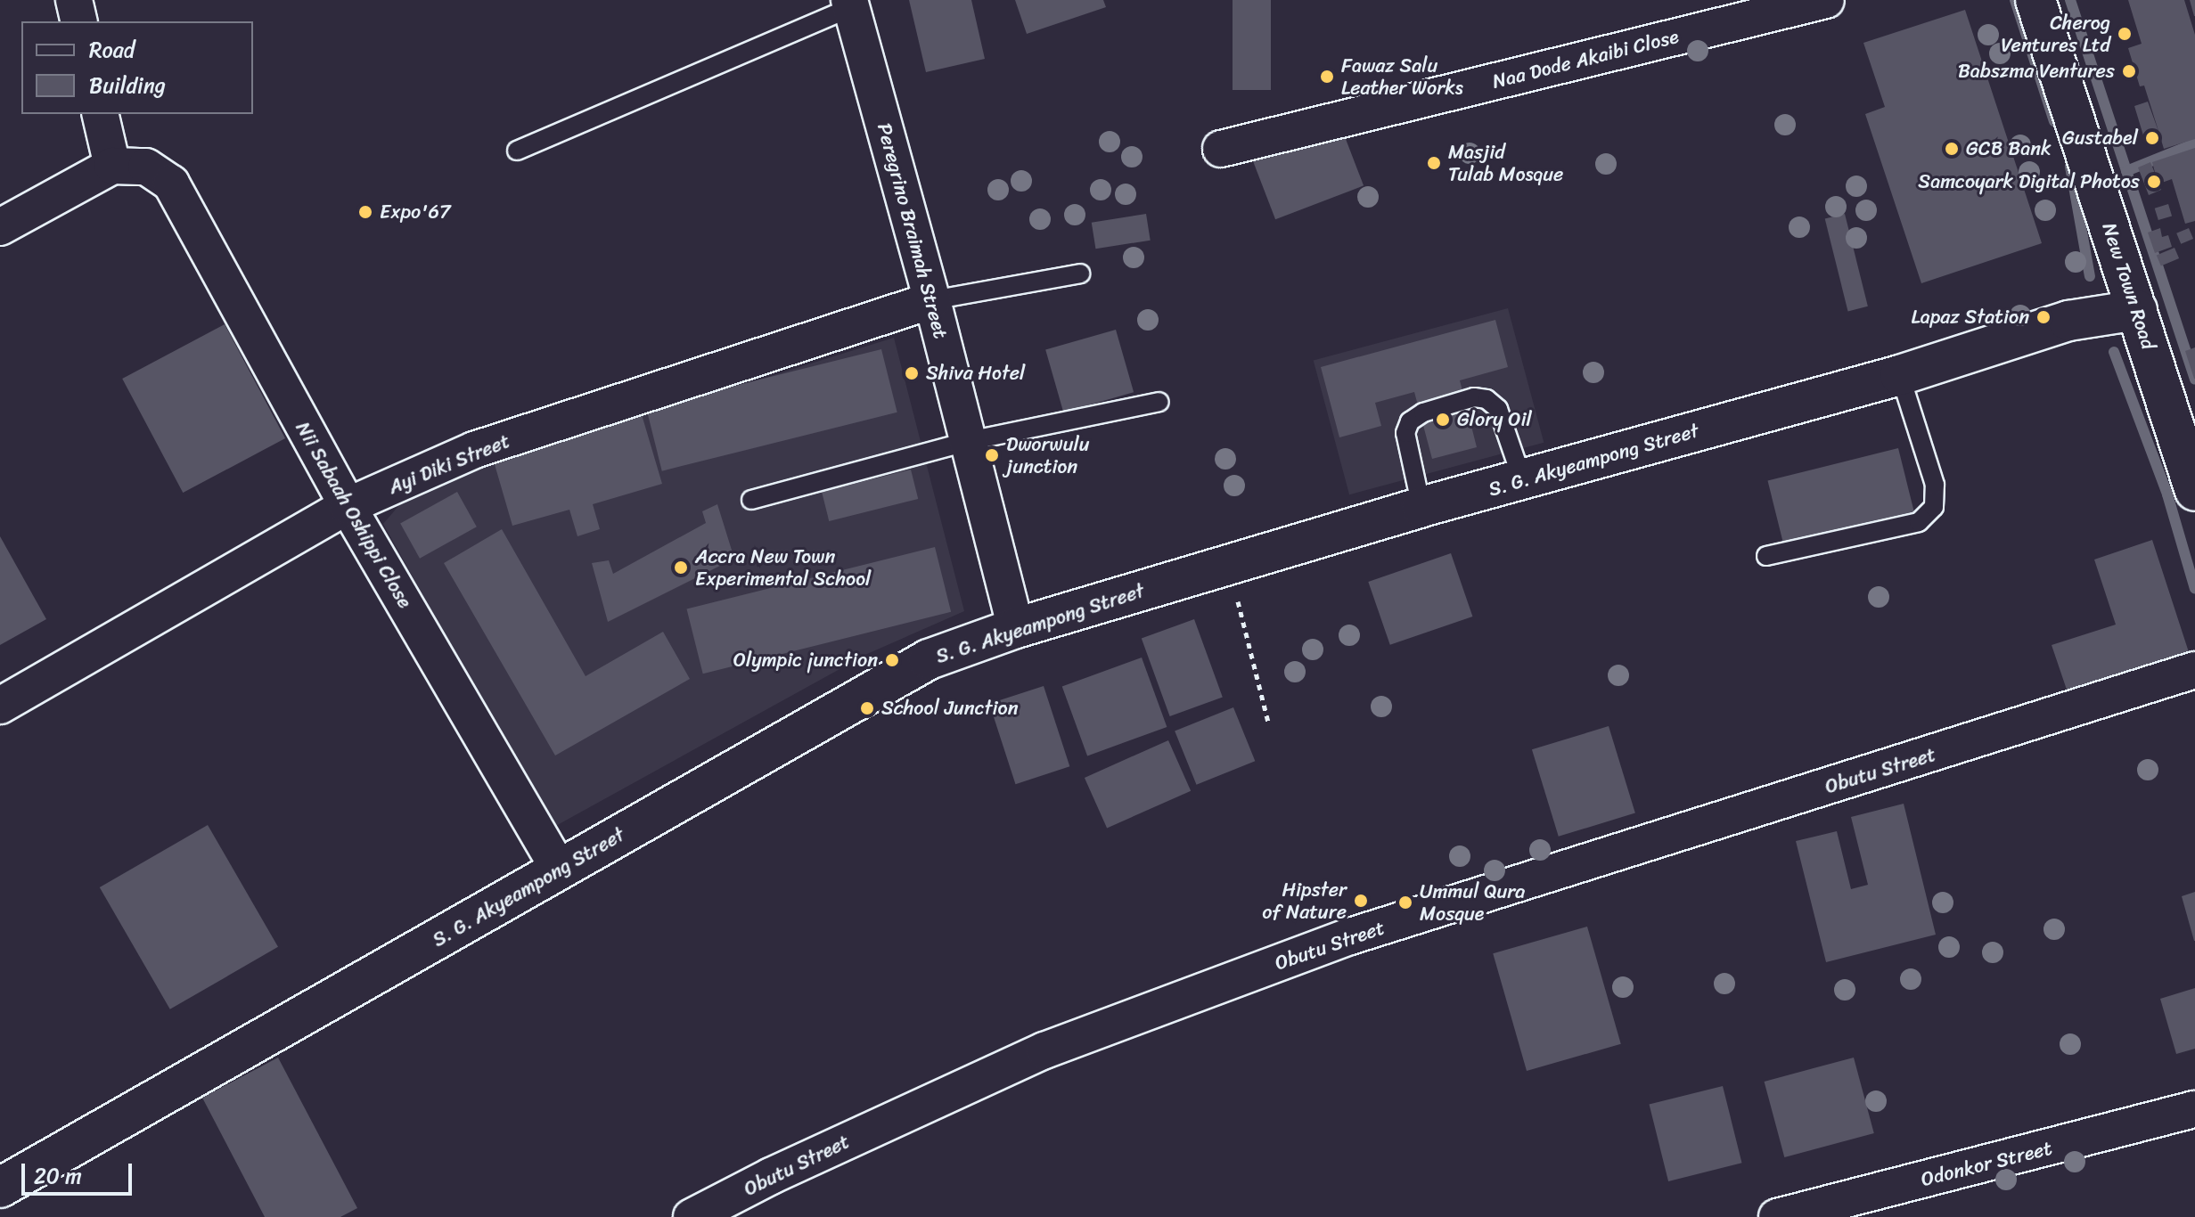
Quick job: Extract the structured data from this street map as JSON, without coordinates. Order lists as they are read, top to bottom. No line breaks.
{"streets":{"street":["Naa Dode Akaibi Close","Peregrino Braimah Street","New Town Road","S. G. Akyeampong Street","Ayi Diki Street","Nii Sabaah Oshippi Close","Obutu Street","Odonkor Street"]},"crossings":[["Peregrino Braimah Street","S. G. Akyeampong Street"],["Peregrino Braimah Street","Ayi Diki Street"],["New Town Road","S. G. Akyeampong Street"],["S. G. Akyeampong Street","Nii Sabaah Oshippi Close"],["Ayi Diki Street","Nii Sabaah Oshippi Close"]],"places":["Cherog Ventures Ltd","Babszma Ventures","Fawaz Salu Leather Works","Gustabel","GCB Bank","Masjid Tulab Mosque","Samcoyark Digital Photos","Expo'67","Lapaz Station","Shiva Hotel","Glory Oil","Dworwulu junction","Accra New Town Experimental School","Olympic junction","School Junction","Hipster of Nature","Ummul Qura Mosque"],"legend":["Road","Building"],"scale_bar":"20 m"}
